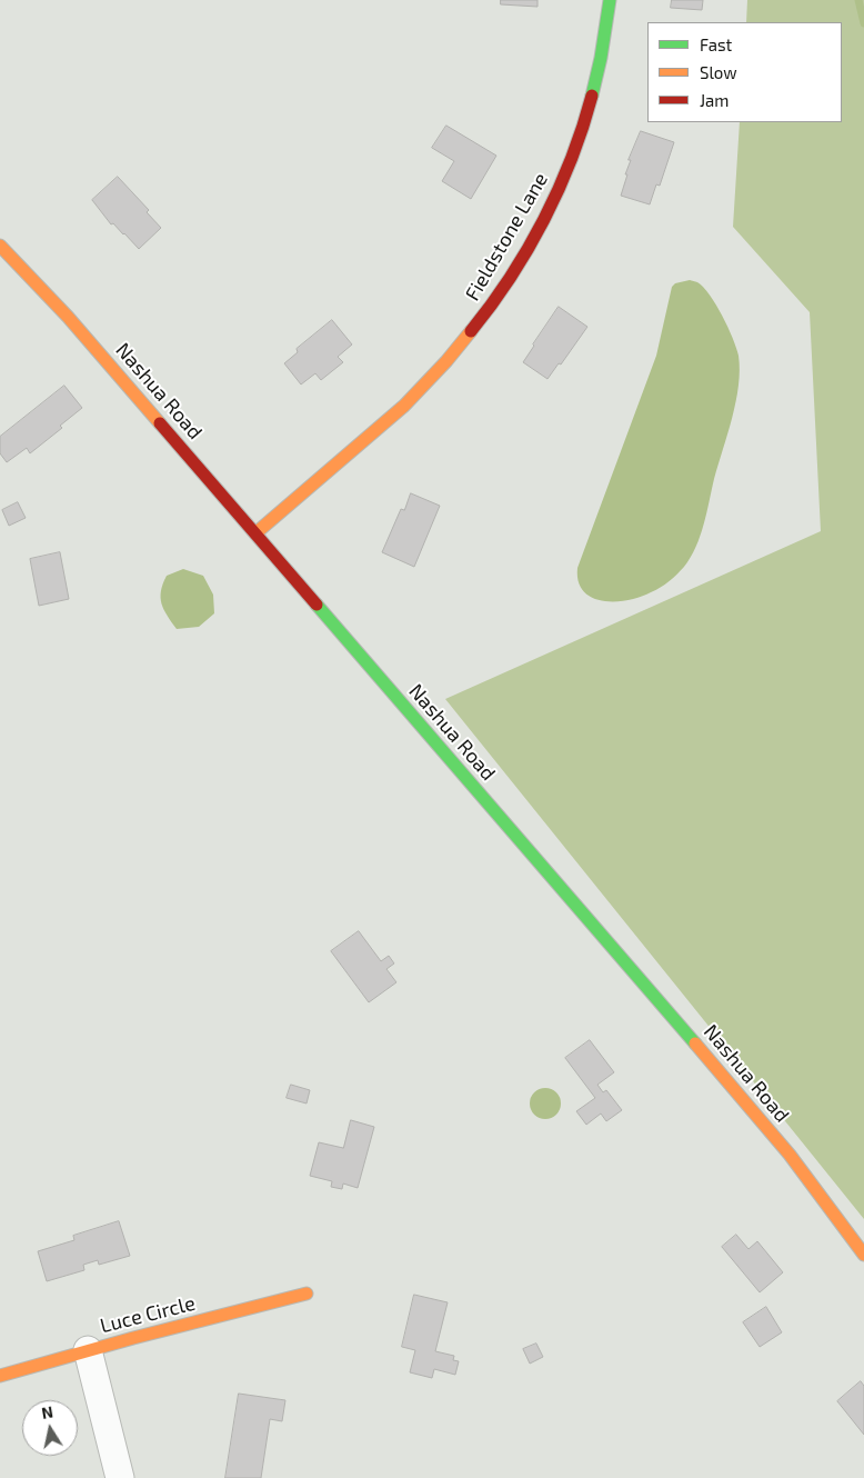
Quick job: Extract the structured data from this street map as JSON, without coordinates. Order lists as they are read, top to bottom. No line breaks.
{"streets":{"main road":["Fieldstone Lane","Nashua Road","Luce Circle"]},"crossings":[["Fieldstone Lane","Nashua Road"]],"legend":["Fast","Slow","Jam"],"north":"top"}
